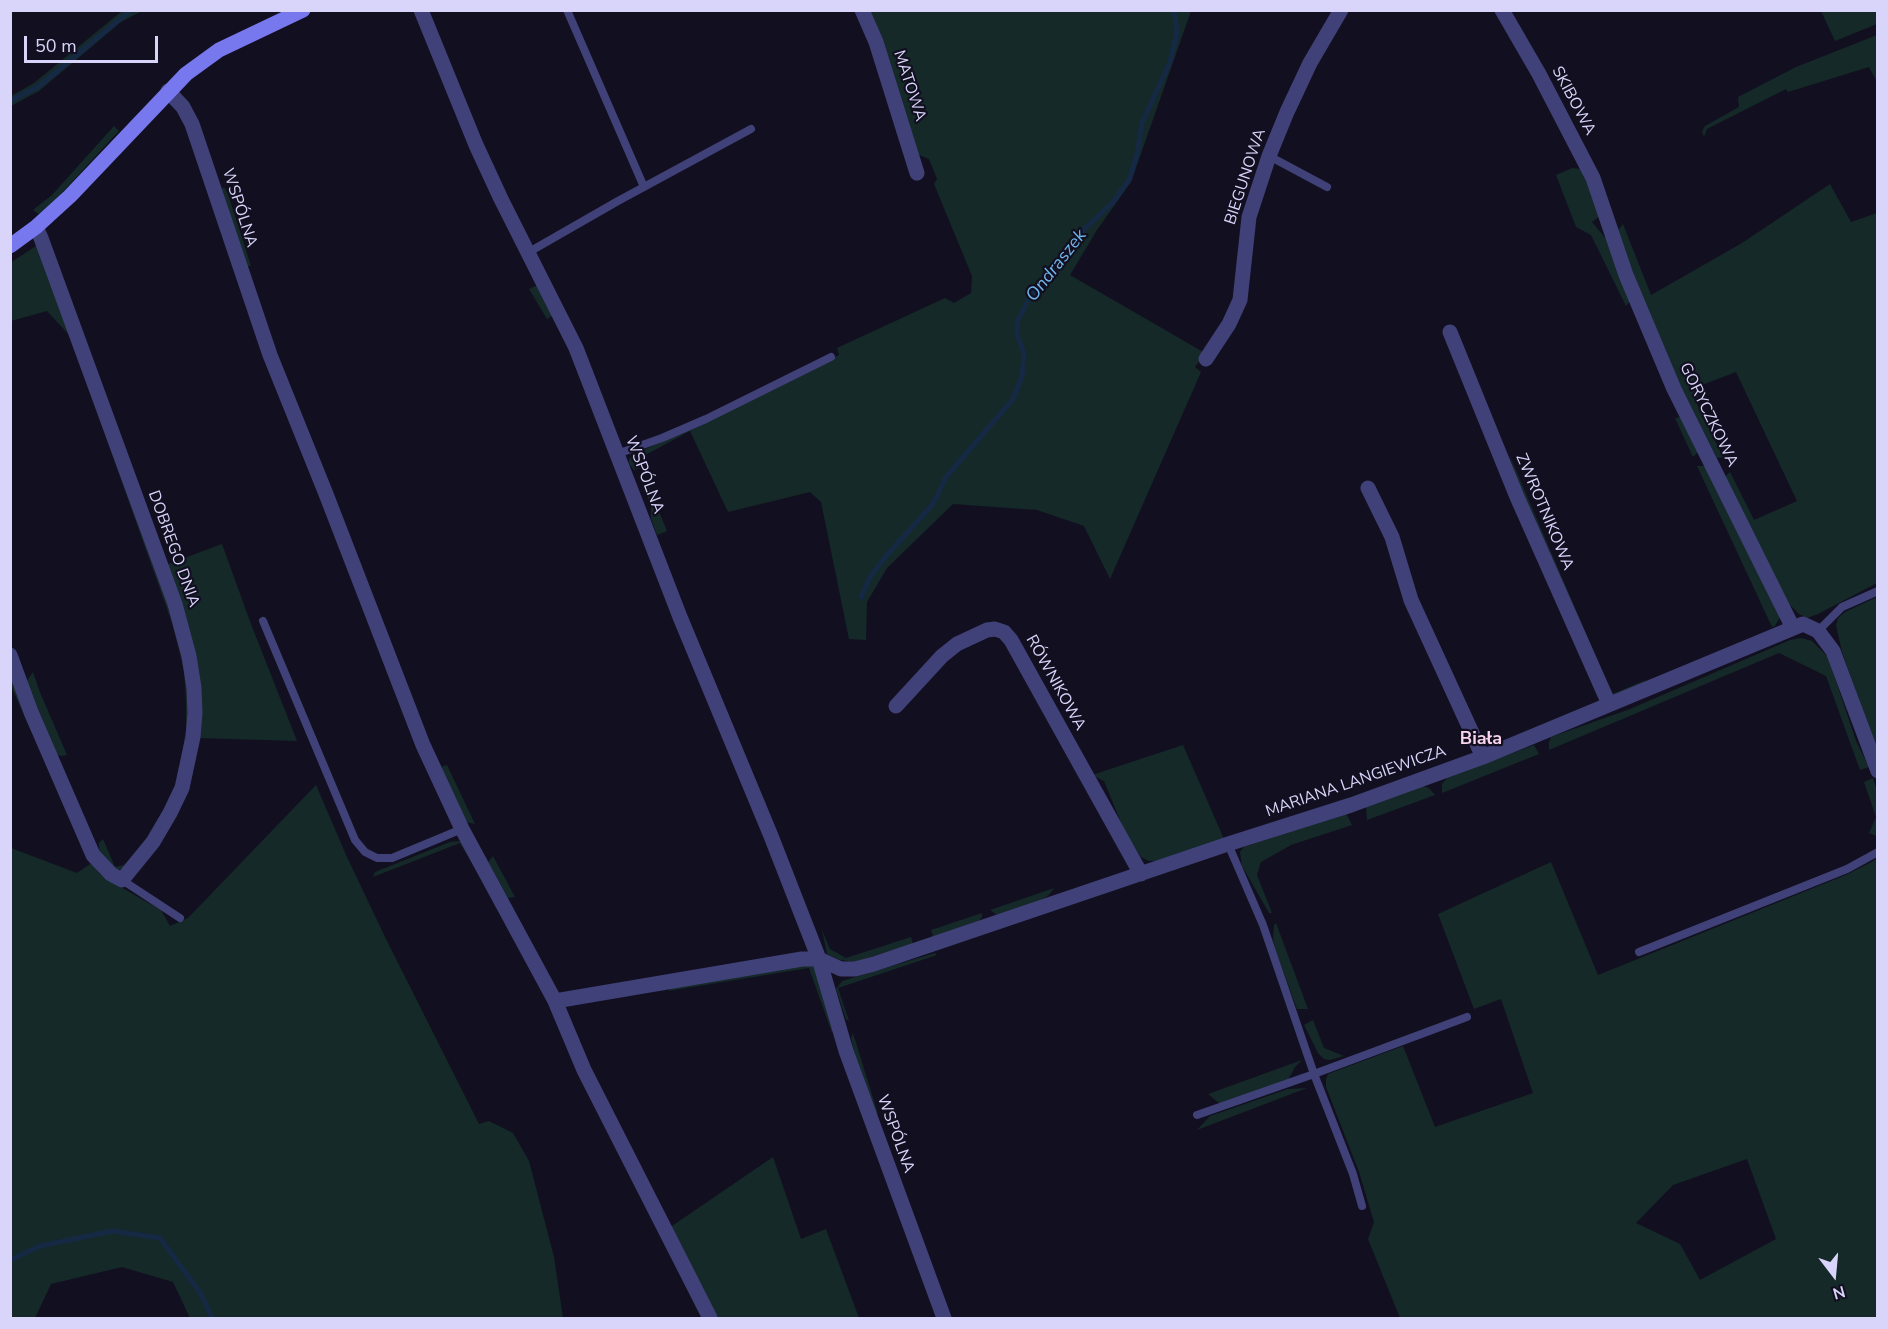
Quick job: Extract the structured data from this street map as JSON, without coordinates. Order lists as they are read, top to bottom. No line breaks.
{"streets":{"street":["MATOWA","SKIBOWA","BIEGUNOWA","WSPÓLNA","GORYCZKOWA","ZWROTNIKOWA","DOBREGO DNIA","RÓWNIKOWA","MARIANA LANGIEWICZA"]},"crossings":[["SKIBOWA","GORYCZKOWA"],["WSPÓLNA","MARIANA LANGIEWICZA"],["GORYCZKOWA","MARIANA LANGIEWICZA"],["ZWROTNIKOWA","MARIANA LANGIEWICZA"],["RÓWNIKOWA","MARIANA LANGIEWICZA"]],"districts":["Biała"],"water":["Ondraszek"],"scale_bar":"50 m","north":"bottom"}
